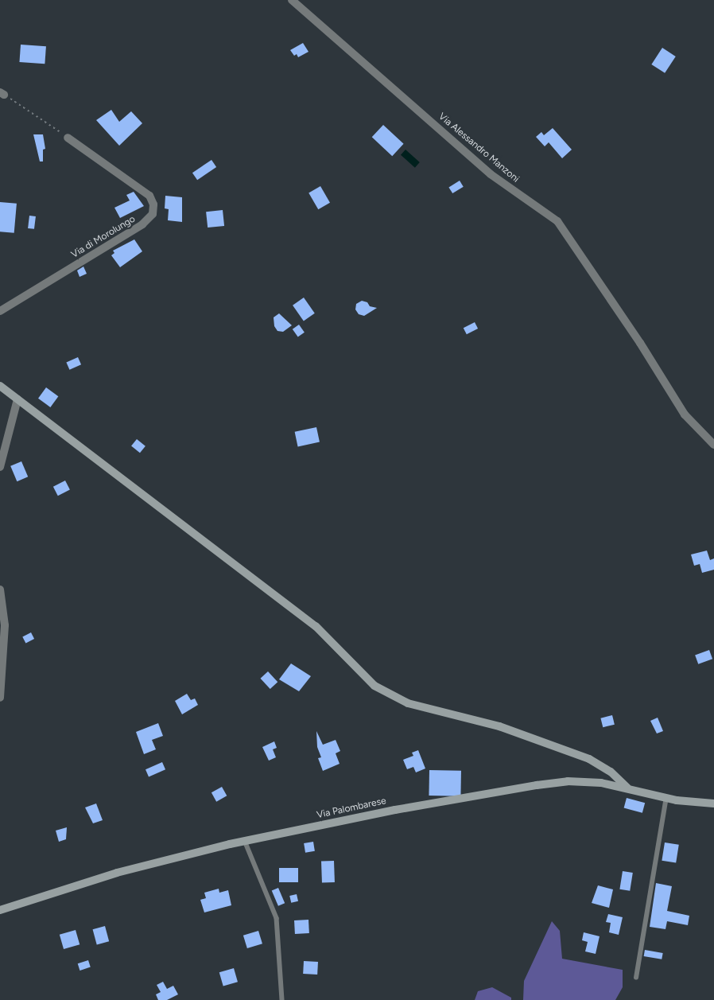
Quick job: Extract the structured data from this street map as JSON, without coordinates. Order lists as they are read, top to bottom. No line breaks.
{"streets":{"street":["Via Alessandro Manzoni","Via di Morolungo","Via Palombarese"]}}
